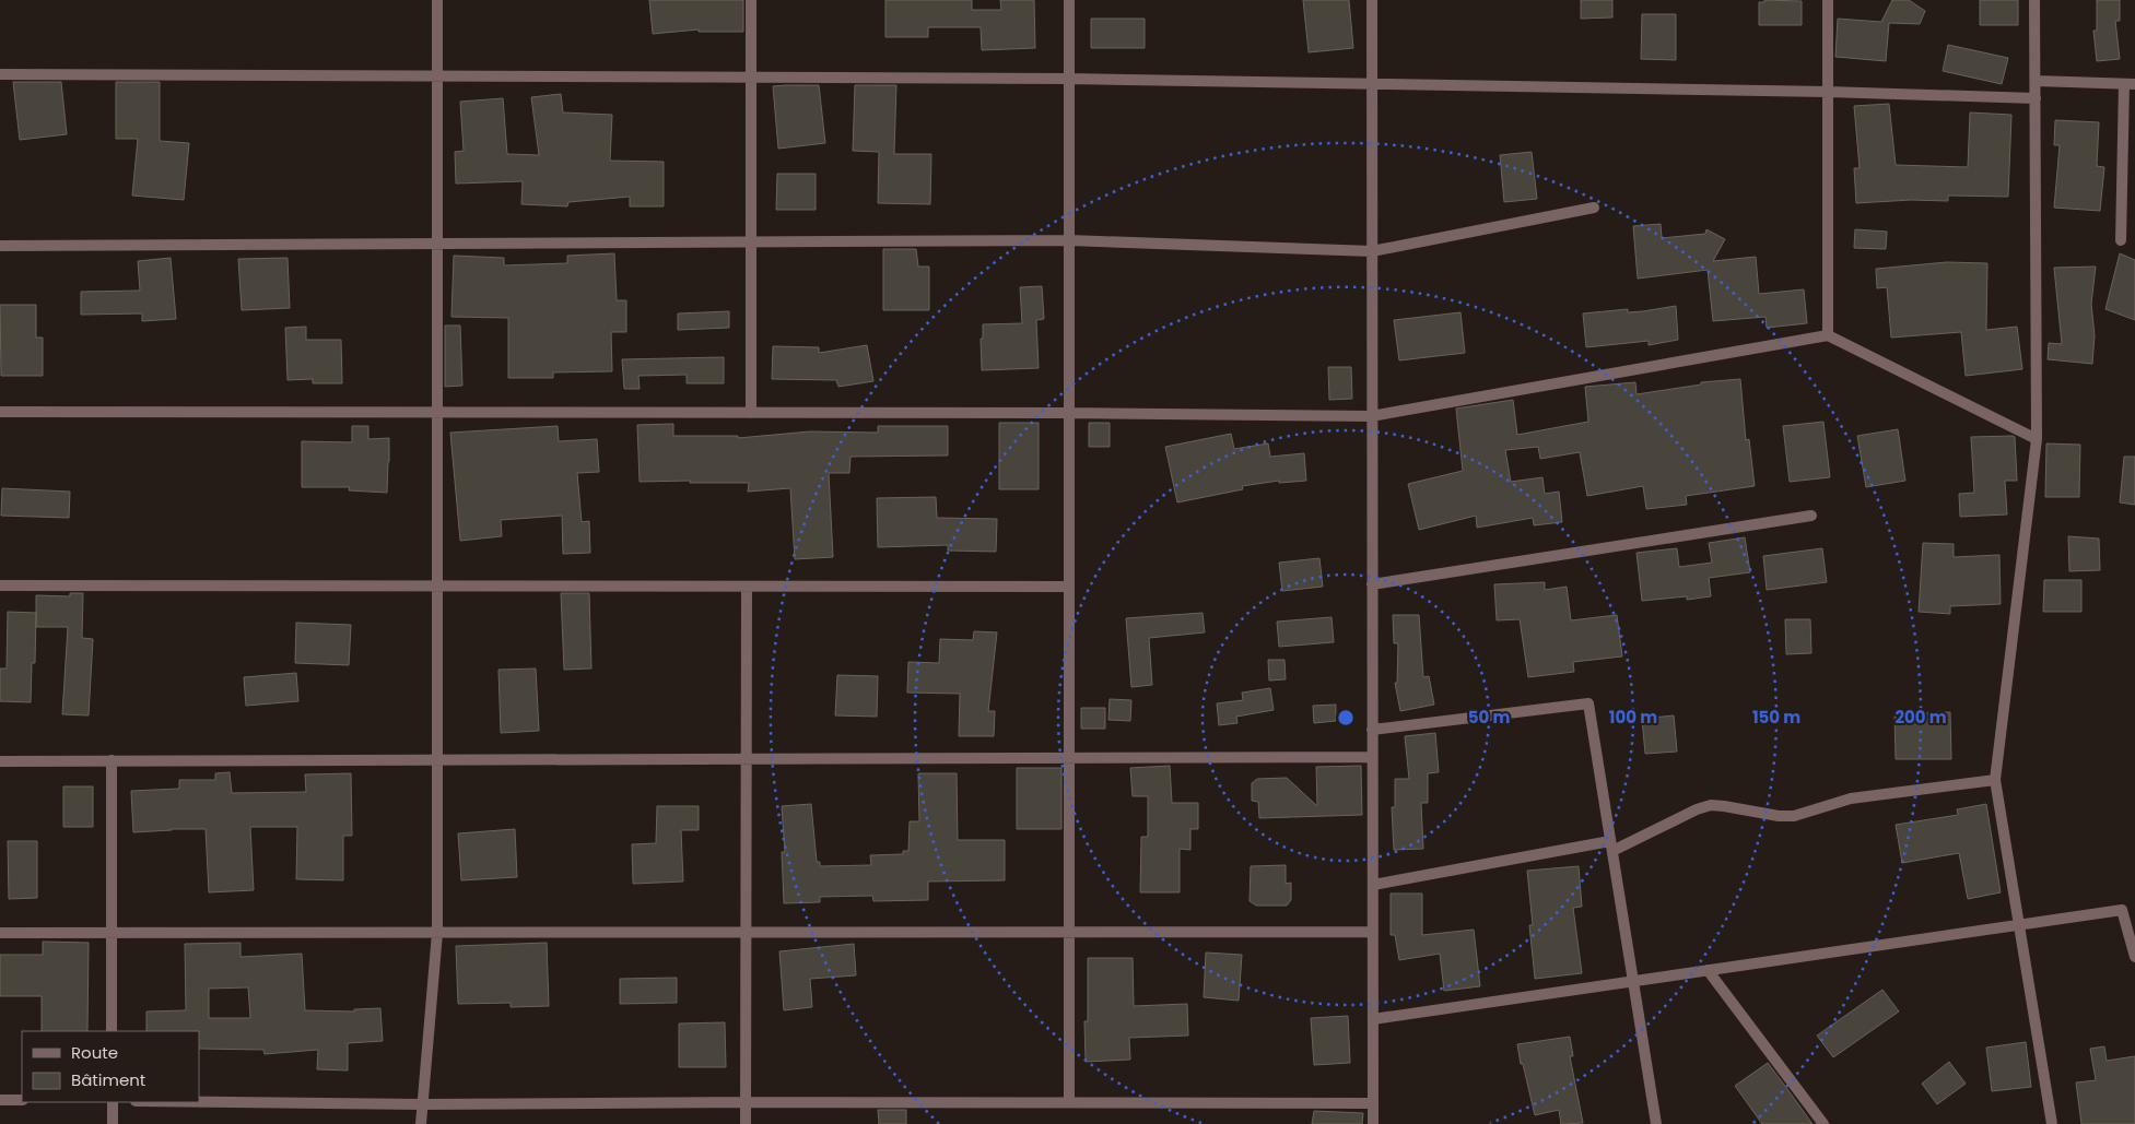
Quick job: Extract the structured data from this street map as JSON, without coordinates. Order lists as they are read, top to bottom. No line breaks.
{"legend":["Route","Bâtiment"],"rings":["50 m","100 m","150 m","200 m"]}
